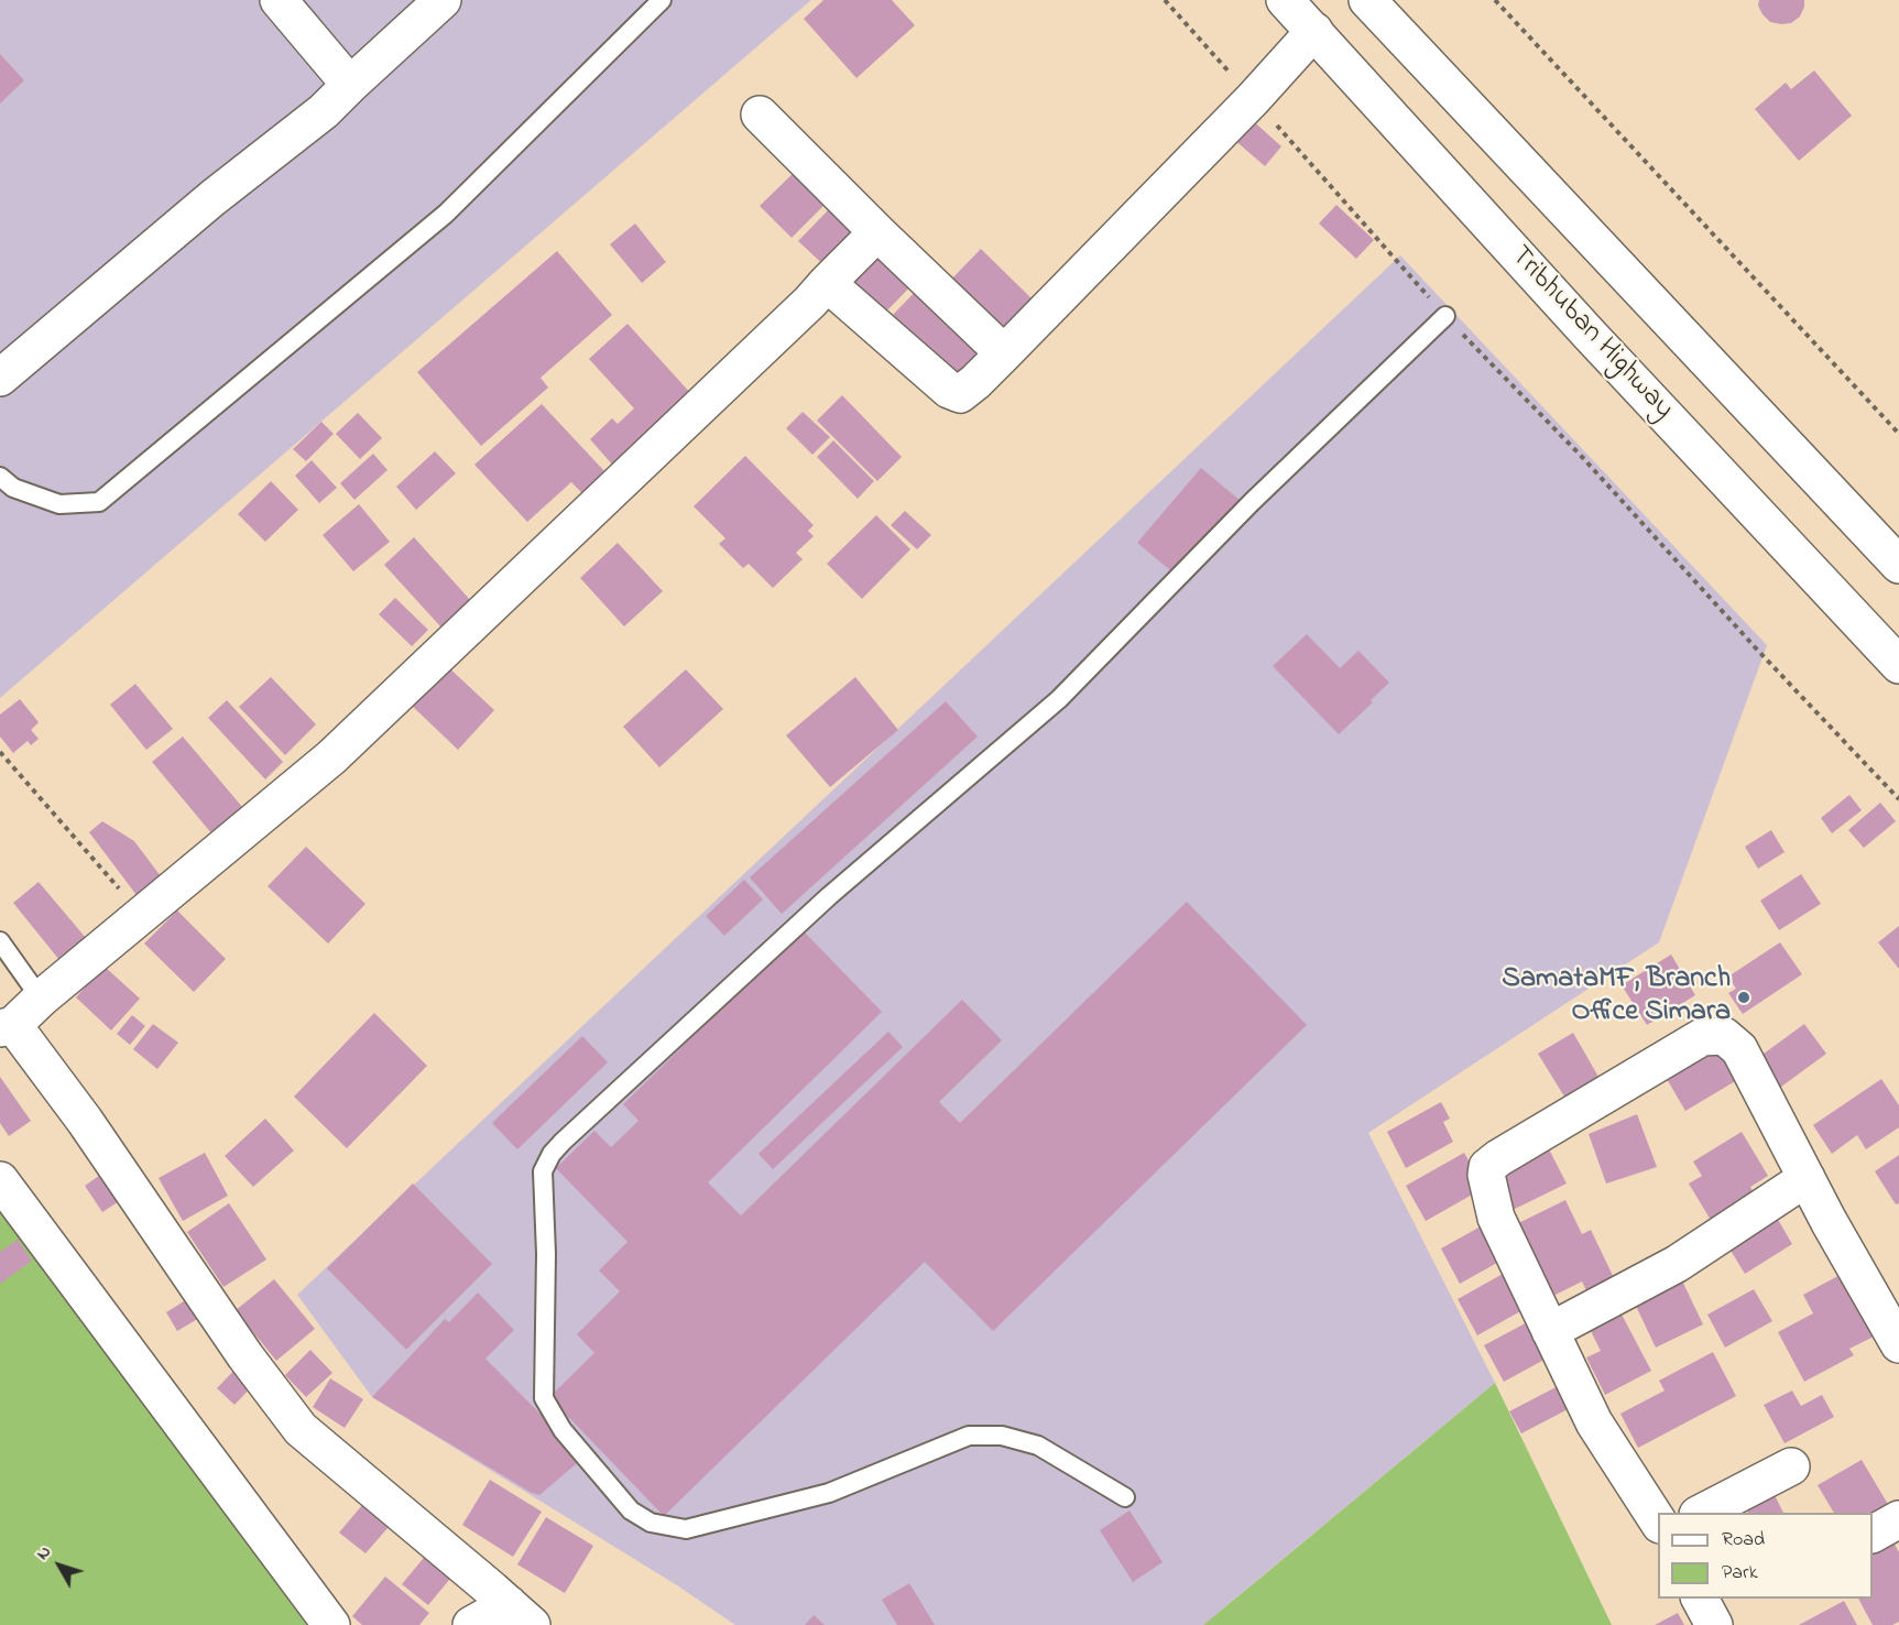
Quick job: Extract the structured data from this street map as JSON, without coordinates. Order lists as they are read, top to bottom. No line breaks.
{"streets":{"main road":["Tribhuban Highway"]},"places":["SamataMF, Branch Office Simara"],"legend":["Road","Park"],"north":"top left"}
